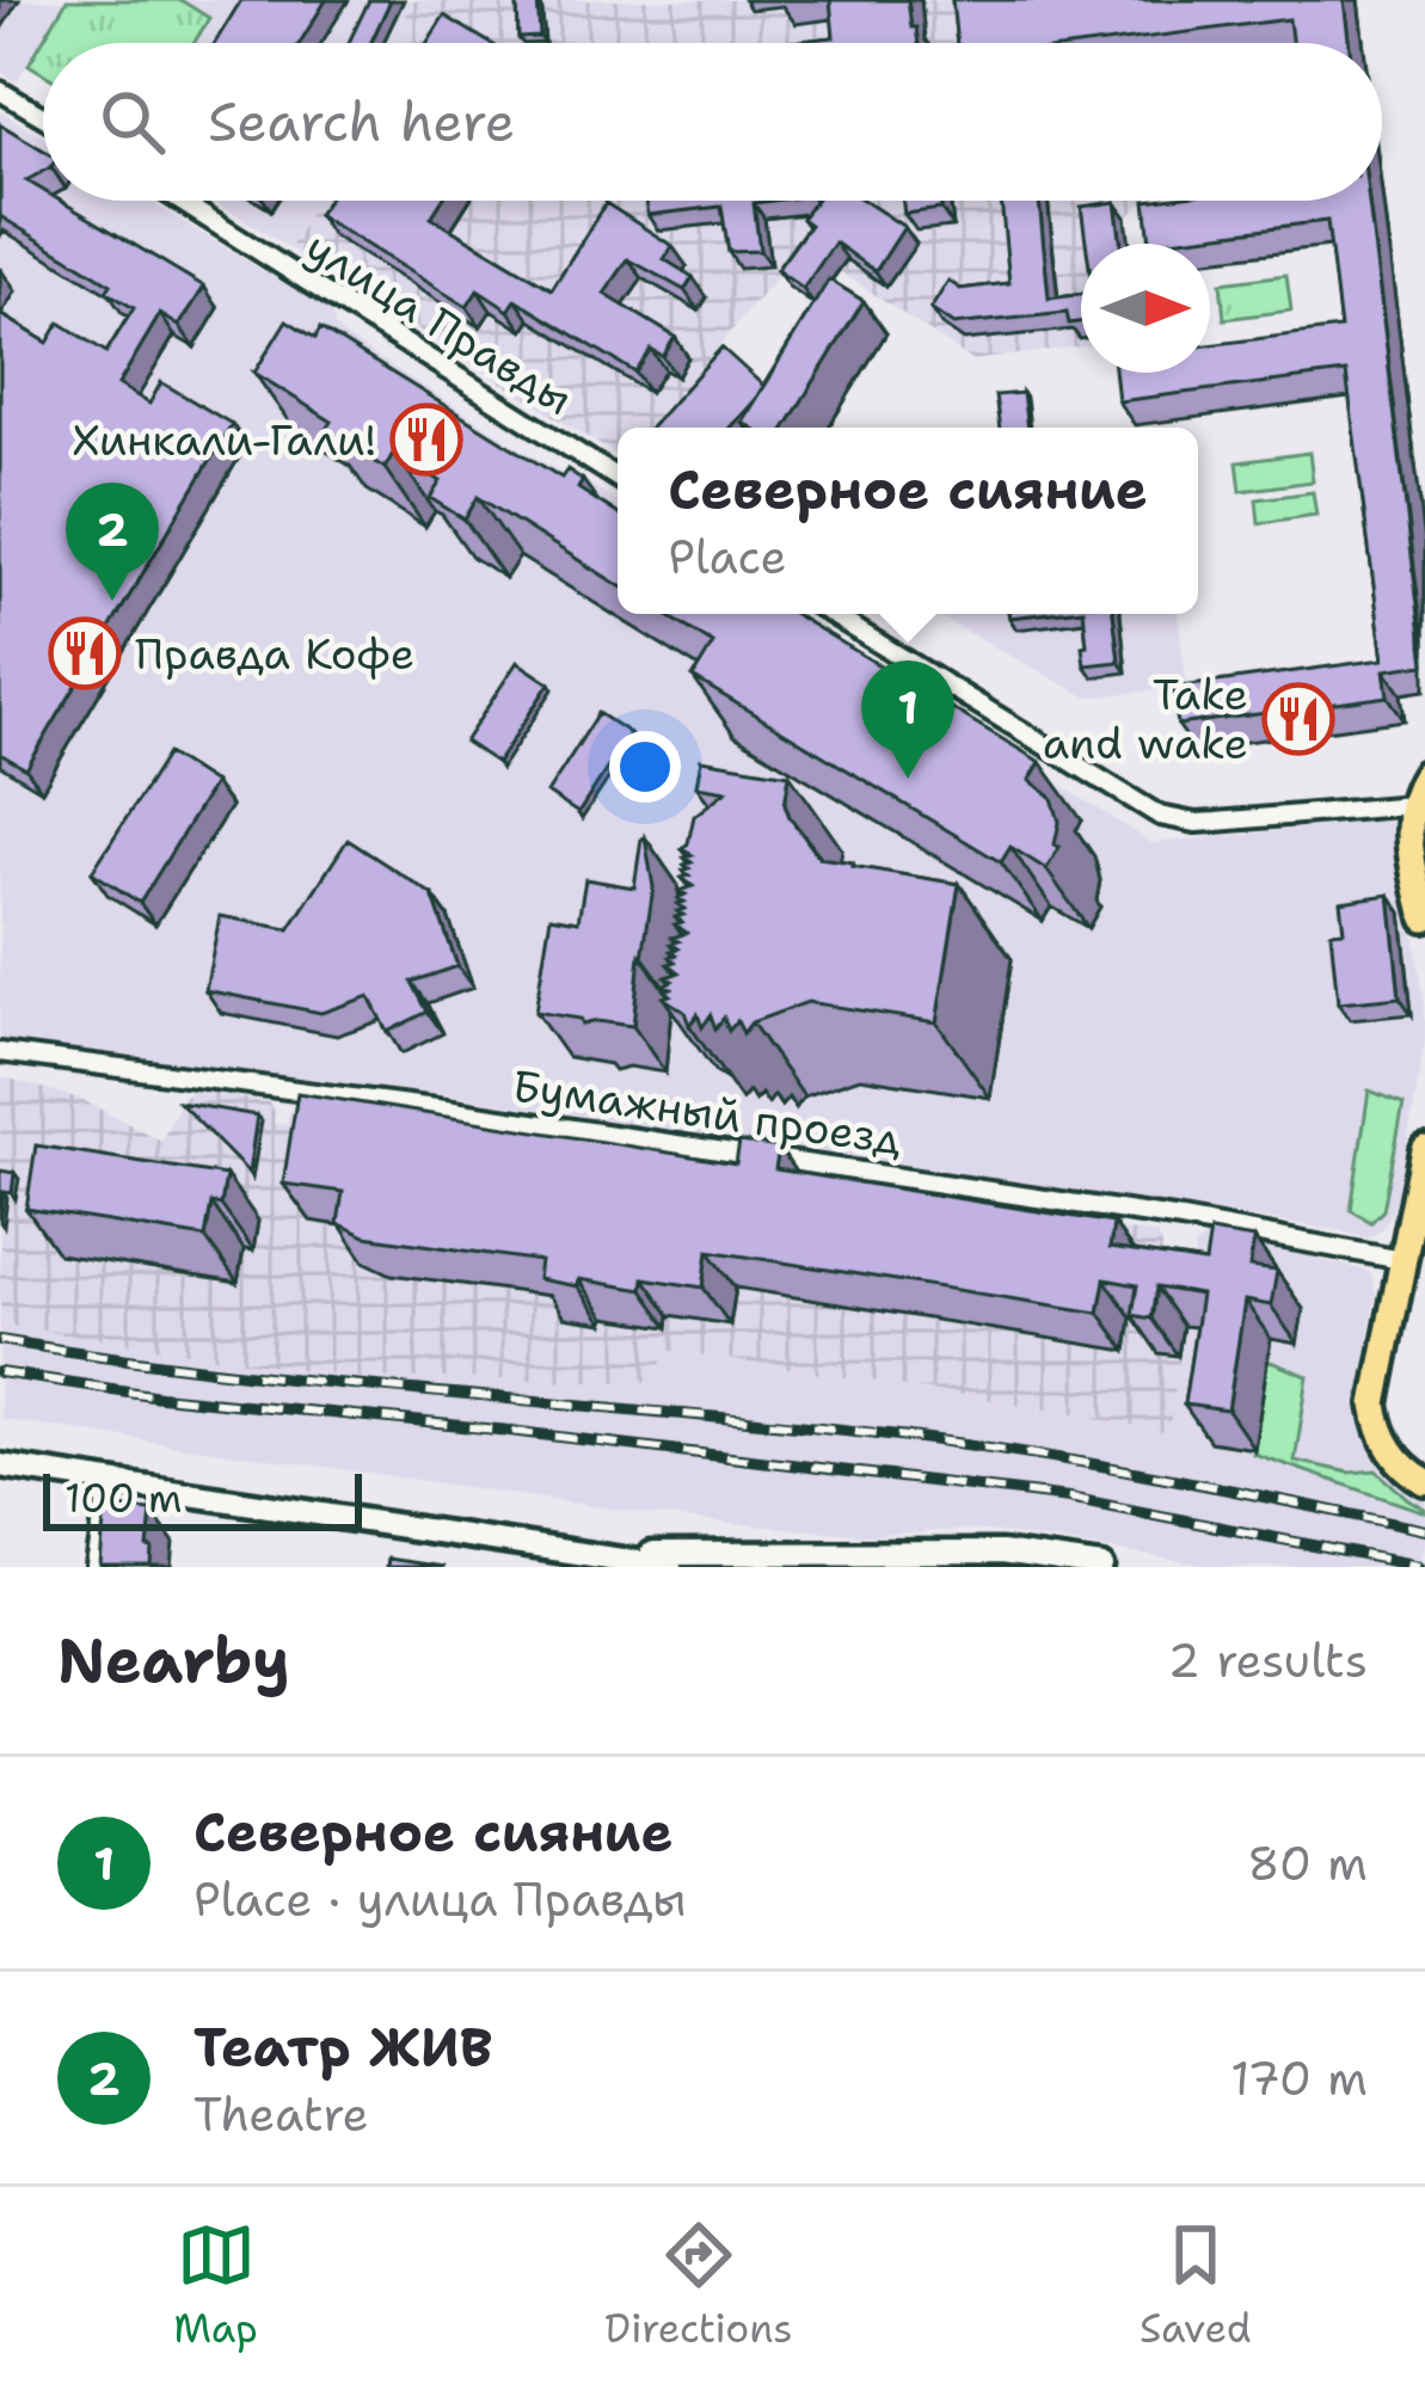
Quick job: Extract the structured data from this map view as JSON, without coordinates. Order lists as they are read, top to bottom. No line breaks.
{"streets":{"street":["улица Правды","Бумажный проезд"]},"places":{"restaurant":["Хинкали-Гали!","Правда Кофе","Take and wake"]},"scale_bar":"100 m","north":"right","page":{"search":"Search here","popup":["Северное сияние","Place"],"pins":["2","1"],"scale":"100 m","heading":["Nearby","2 results"],"list":[{"mark":"1","name":"Северное сияние","note":"Place · улица Правды","value":"80 m"},{"mark":"2","name":"Театр ЖИВ","note":"Theatre","value":"170 m"}],"nav":["Map","Directions","Saved"]}}
